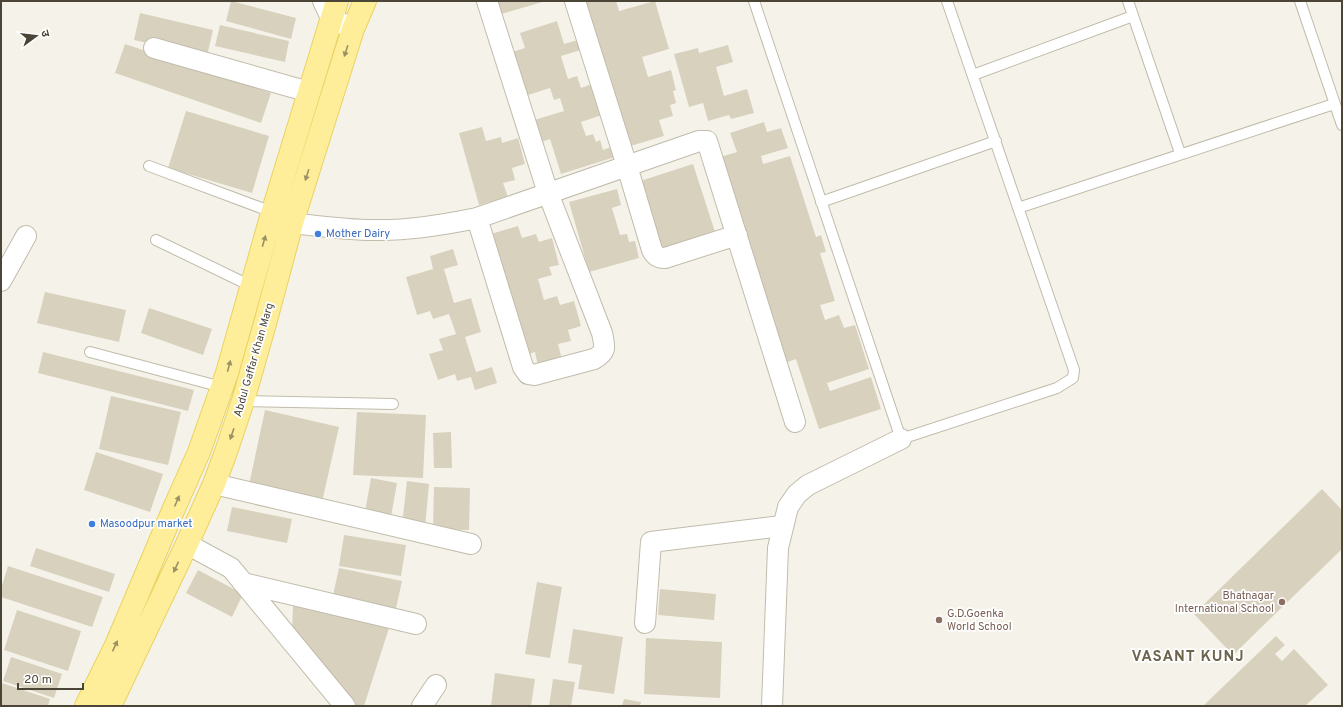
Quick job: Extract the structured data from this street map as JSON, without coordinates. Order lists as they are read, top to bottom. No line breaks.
{"streets":{"main road":["Abdul Gaffar Khan Marg"]},"districts":["VASANT KUNJ"],"places":["Mother Dairy","Masoodpur market","Bhatnagar International School","G.D.Goenka World School"],"scale_bar":"20 m","north":"right"}
